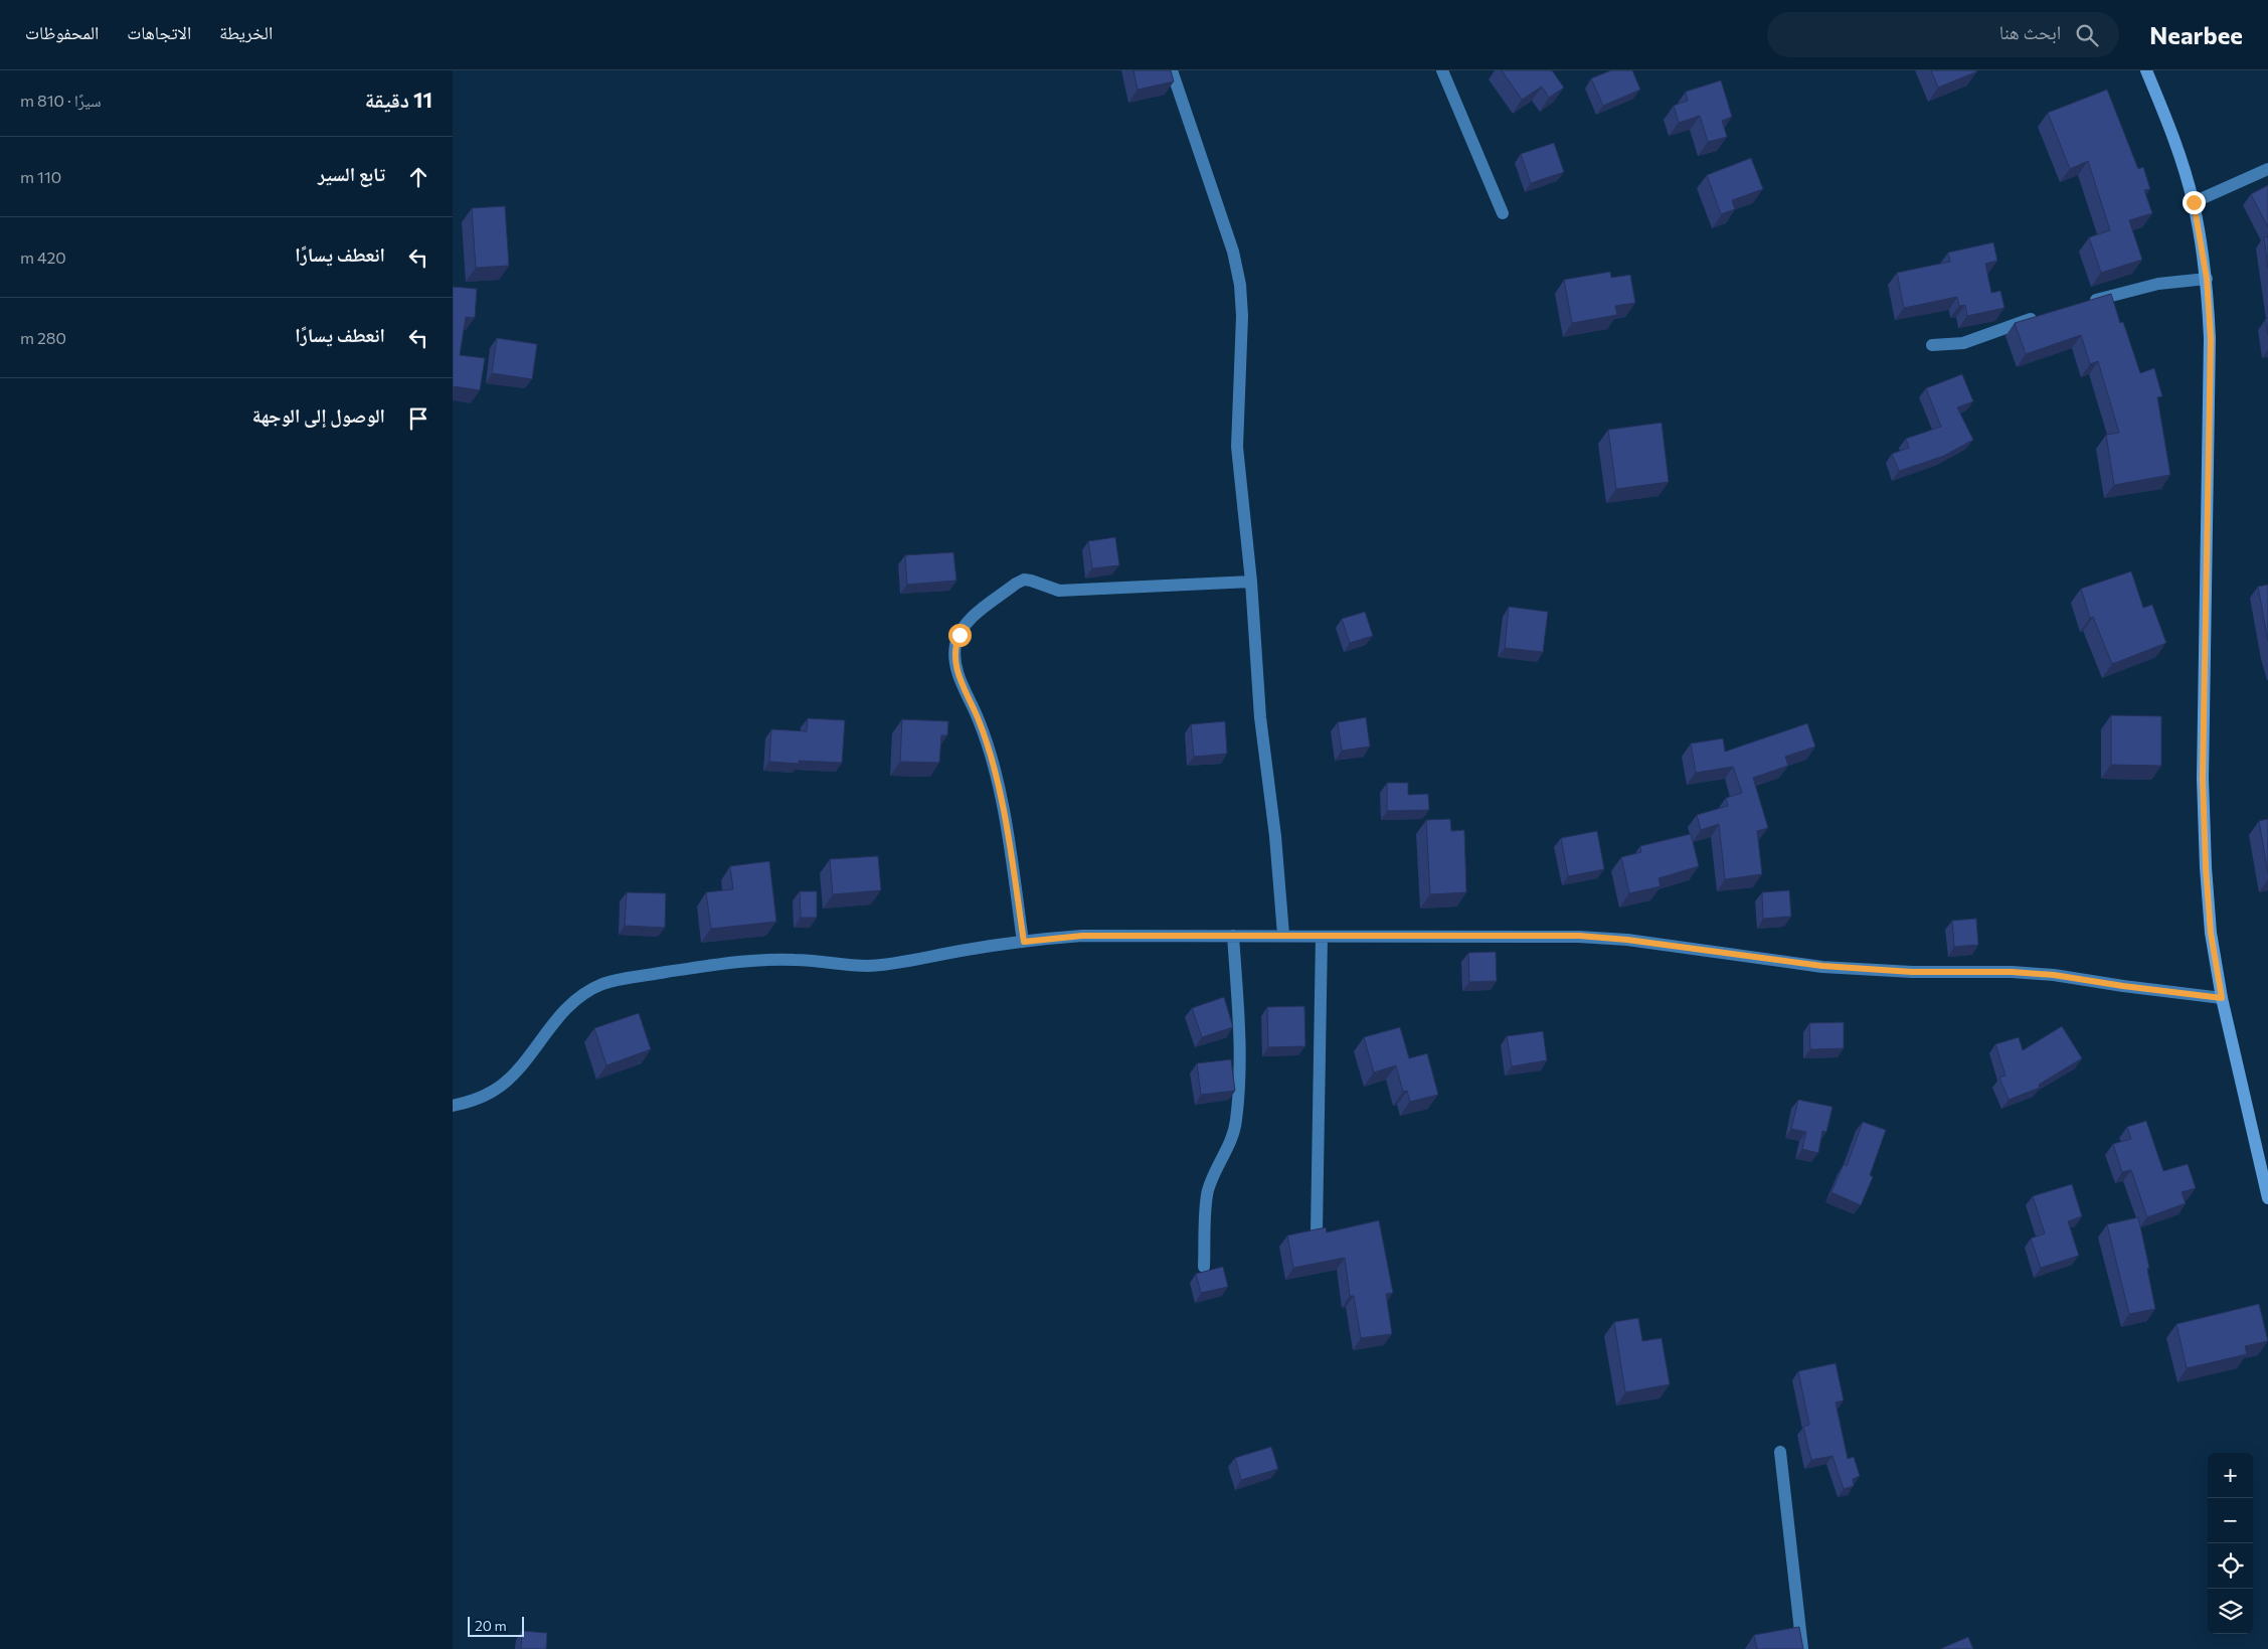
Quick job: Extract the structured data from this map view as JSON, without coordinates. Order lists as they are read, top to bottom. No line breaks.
{"scale_bar":"20 m","page":{"header":"Nearbee","search":"ابحث هنا","nav":["الخريطة","الاتجاهات","المحفوظات"],"heading":["11 دقيقة","سيرًا · 810 m"],"list":[["تابع السير","110 m"],["انعطف يسارًا","420 m"],["انعطف يسارًا","280 m"],"الوصول إلى الوجهة"],"map_buttons":["+","−"],"scale":"20 m"}}
